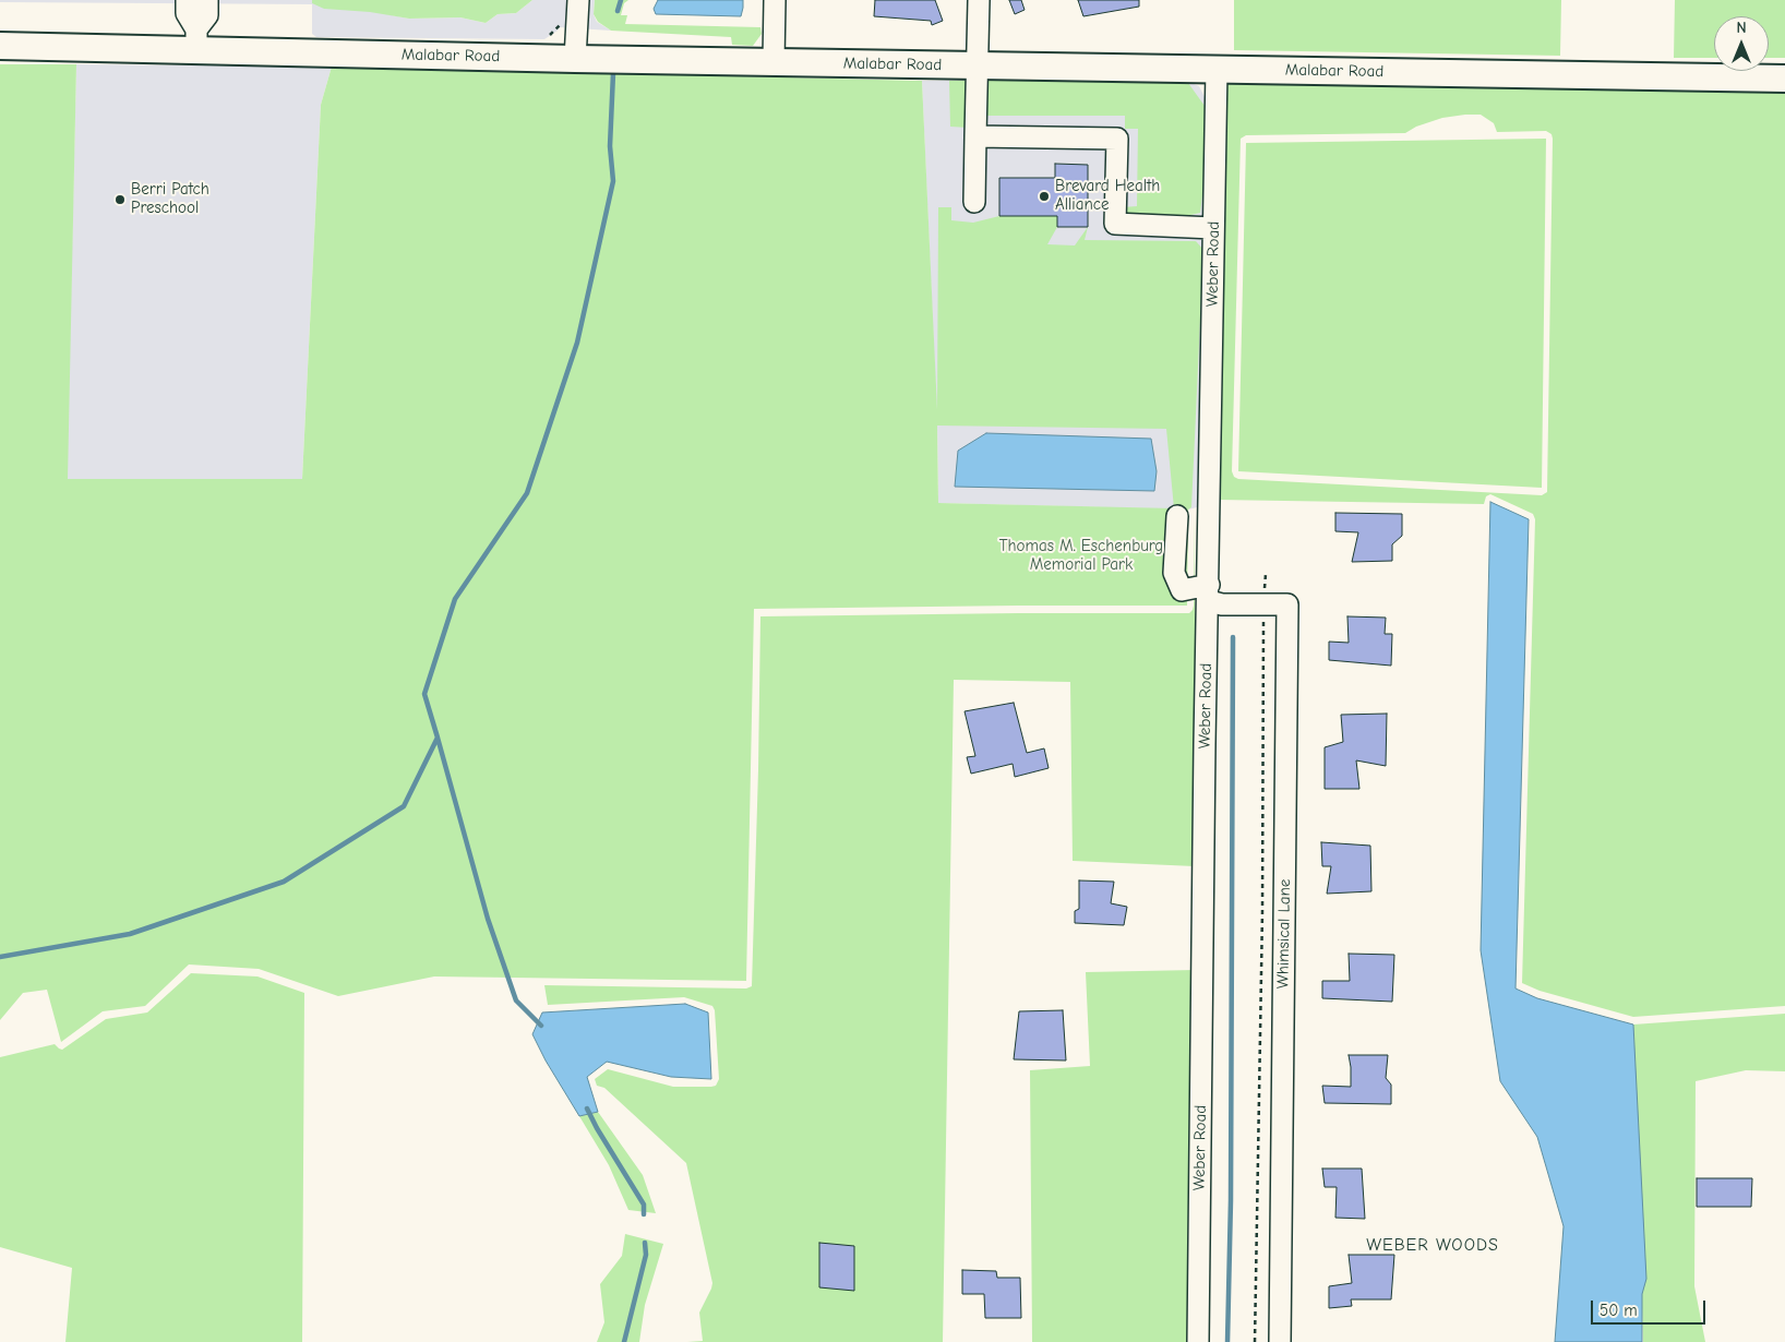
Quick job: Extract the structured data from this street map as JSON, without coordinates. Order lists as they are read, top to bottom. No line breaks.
{"streets":{"main road":["Malabar Road"],"street":["Weber Road","Whimsical Lane"]},"crossings":[["Malabar Road","Weber Road"],["Weber Road","Whimsical Lane"]],"districts":["WEBER WOODS"],"parks":["Thomas M. Eschenburg Memorial Park"],"places":["Brevard Health Alliance","Berri Patch Preschool"],"scale_bar":"50 m","north":"top"}
